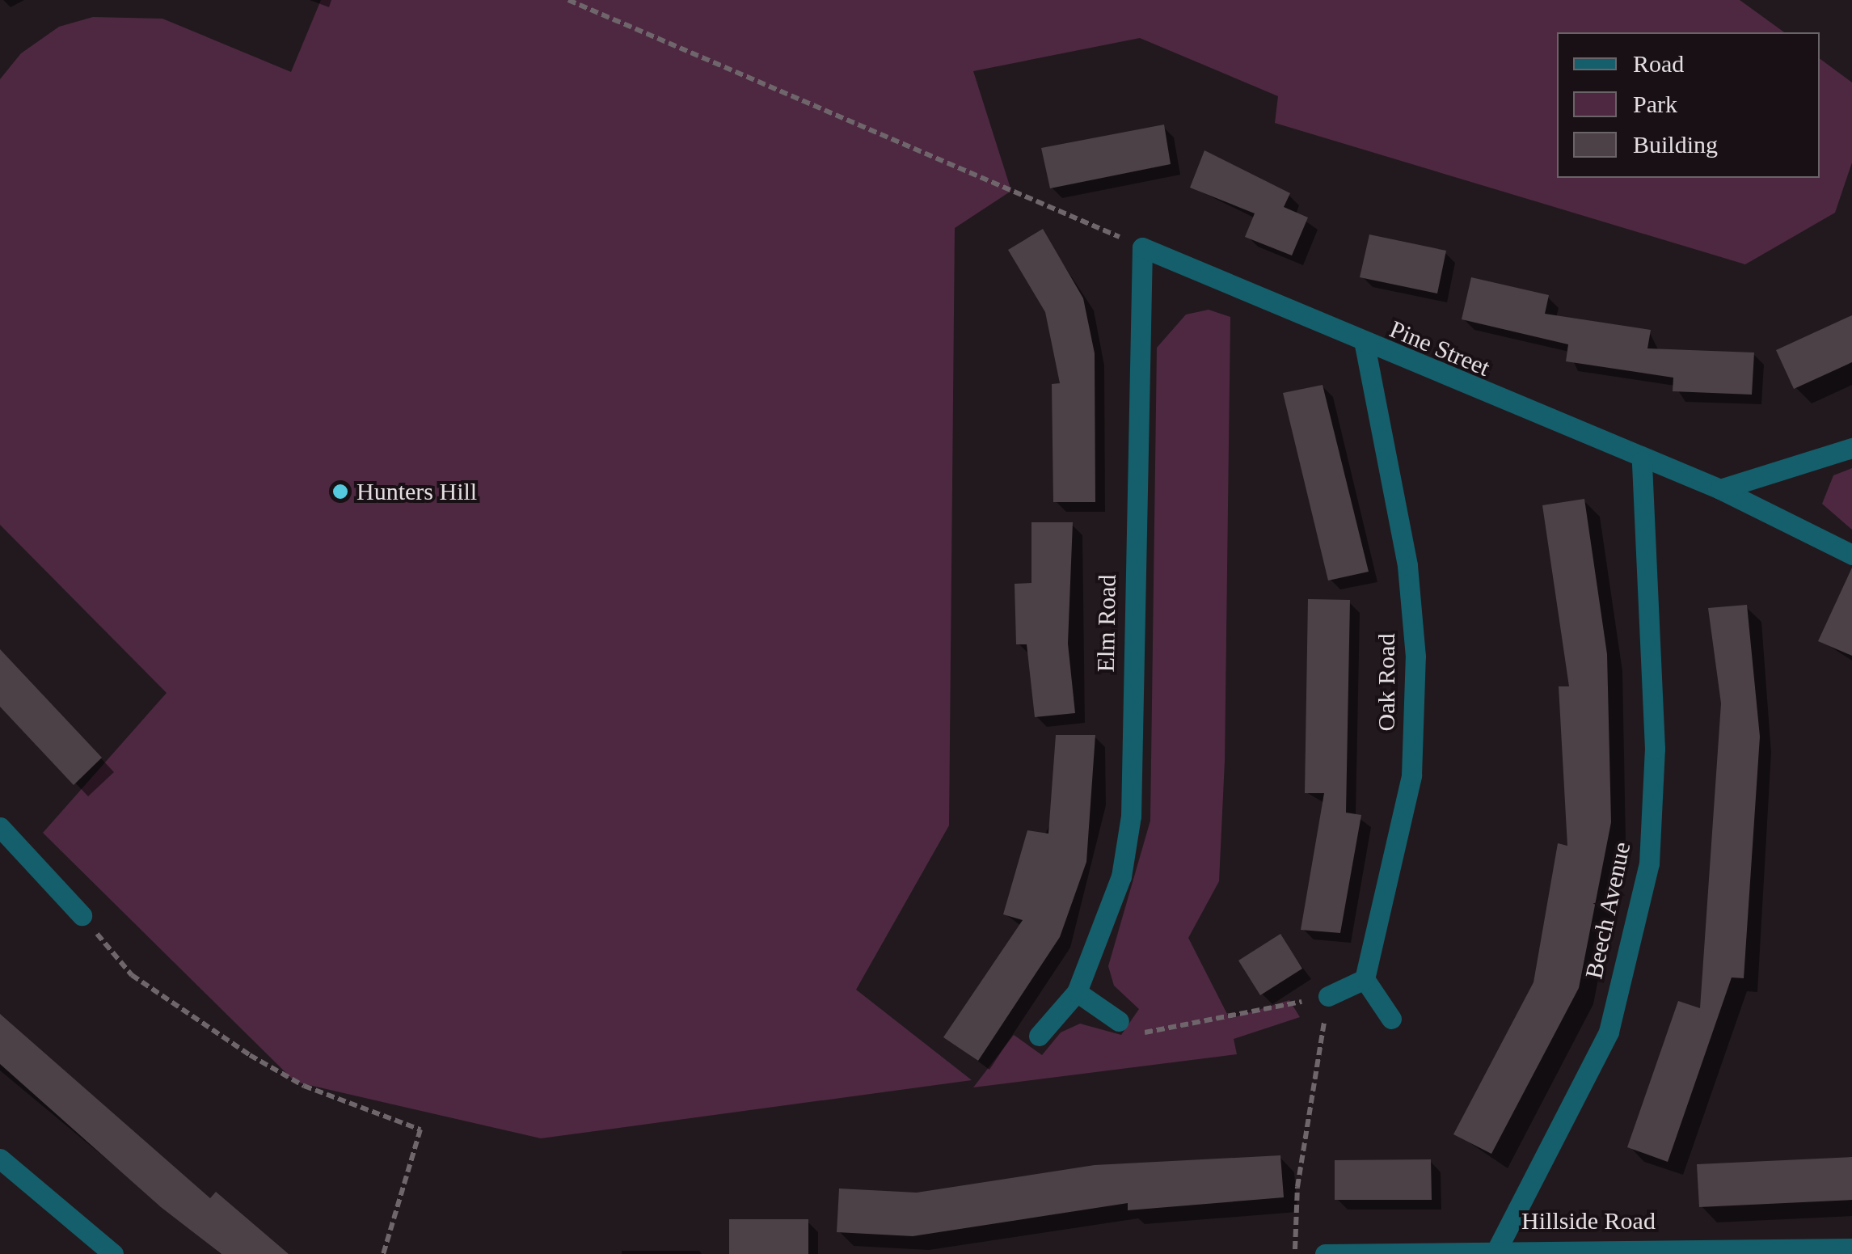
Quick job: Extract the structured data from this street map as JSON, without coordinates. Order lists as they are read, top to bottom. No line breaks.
{"streets":{"street":["Pine Street","Elm Road","Oak Road","Beech Avenue","Hillside Road"]},"crossings":[["Pine Street","Elm Road"],["Pine Street","Oak Road"],["Pine Street","Beech Avenue"],["Beech Avenue","Hillside Road"]],"places":["Hunters Hill"],"legend":["Road","Park","Building"]}
